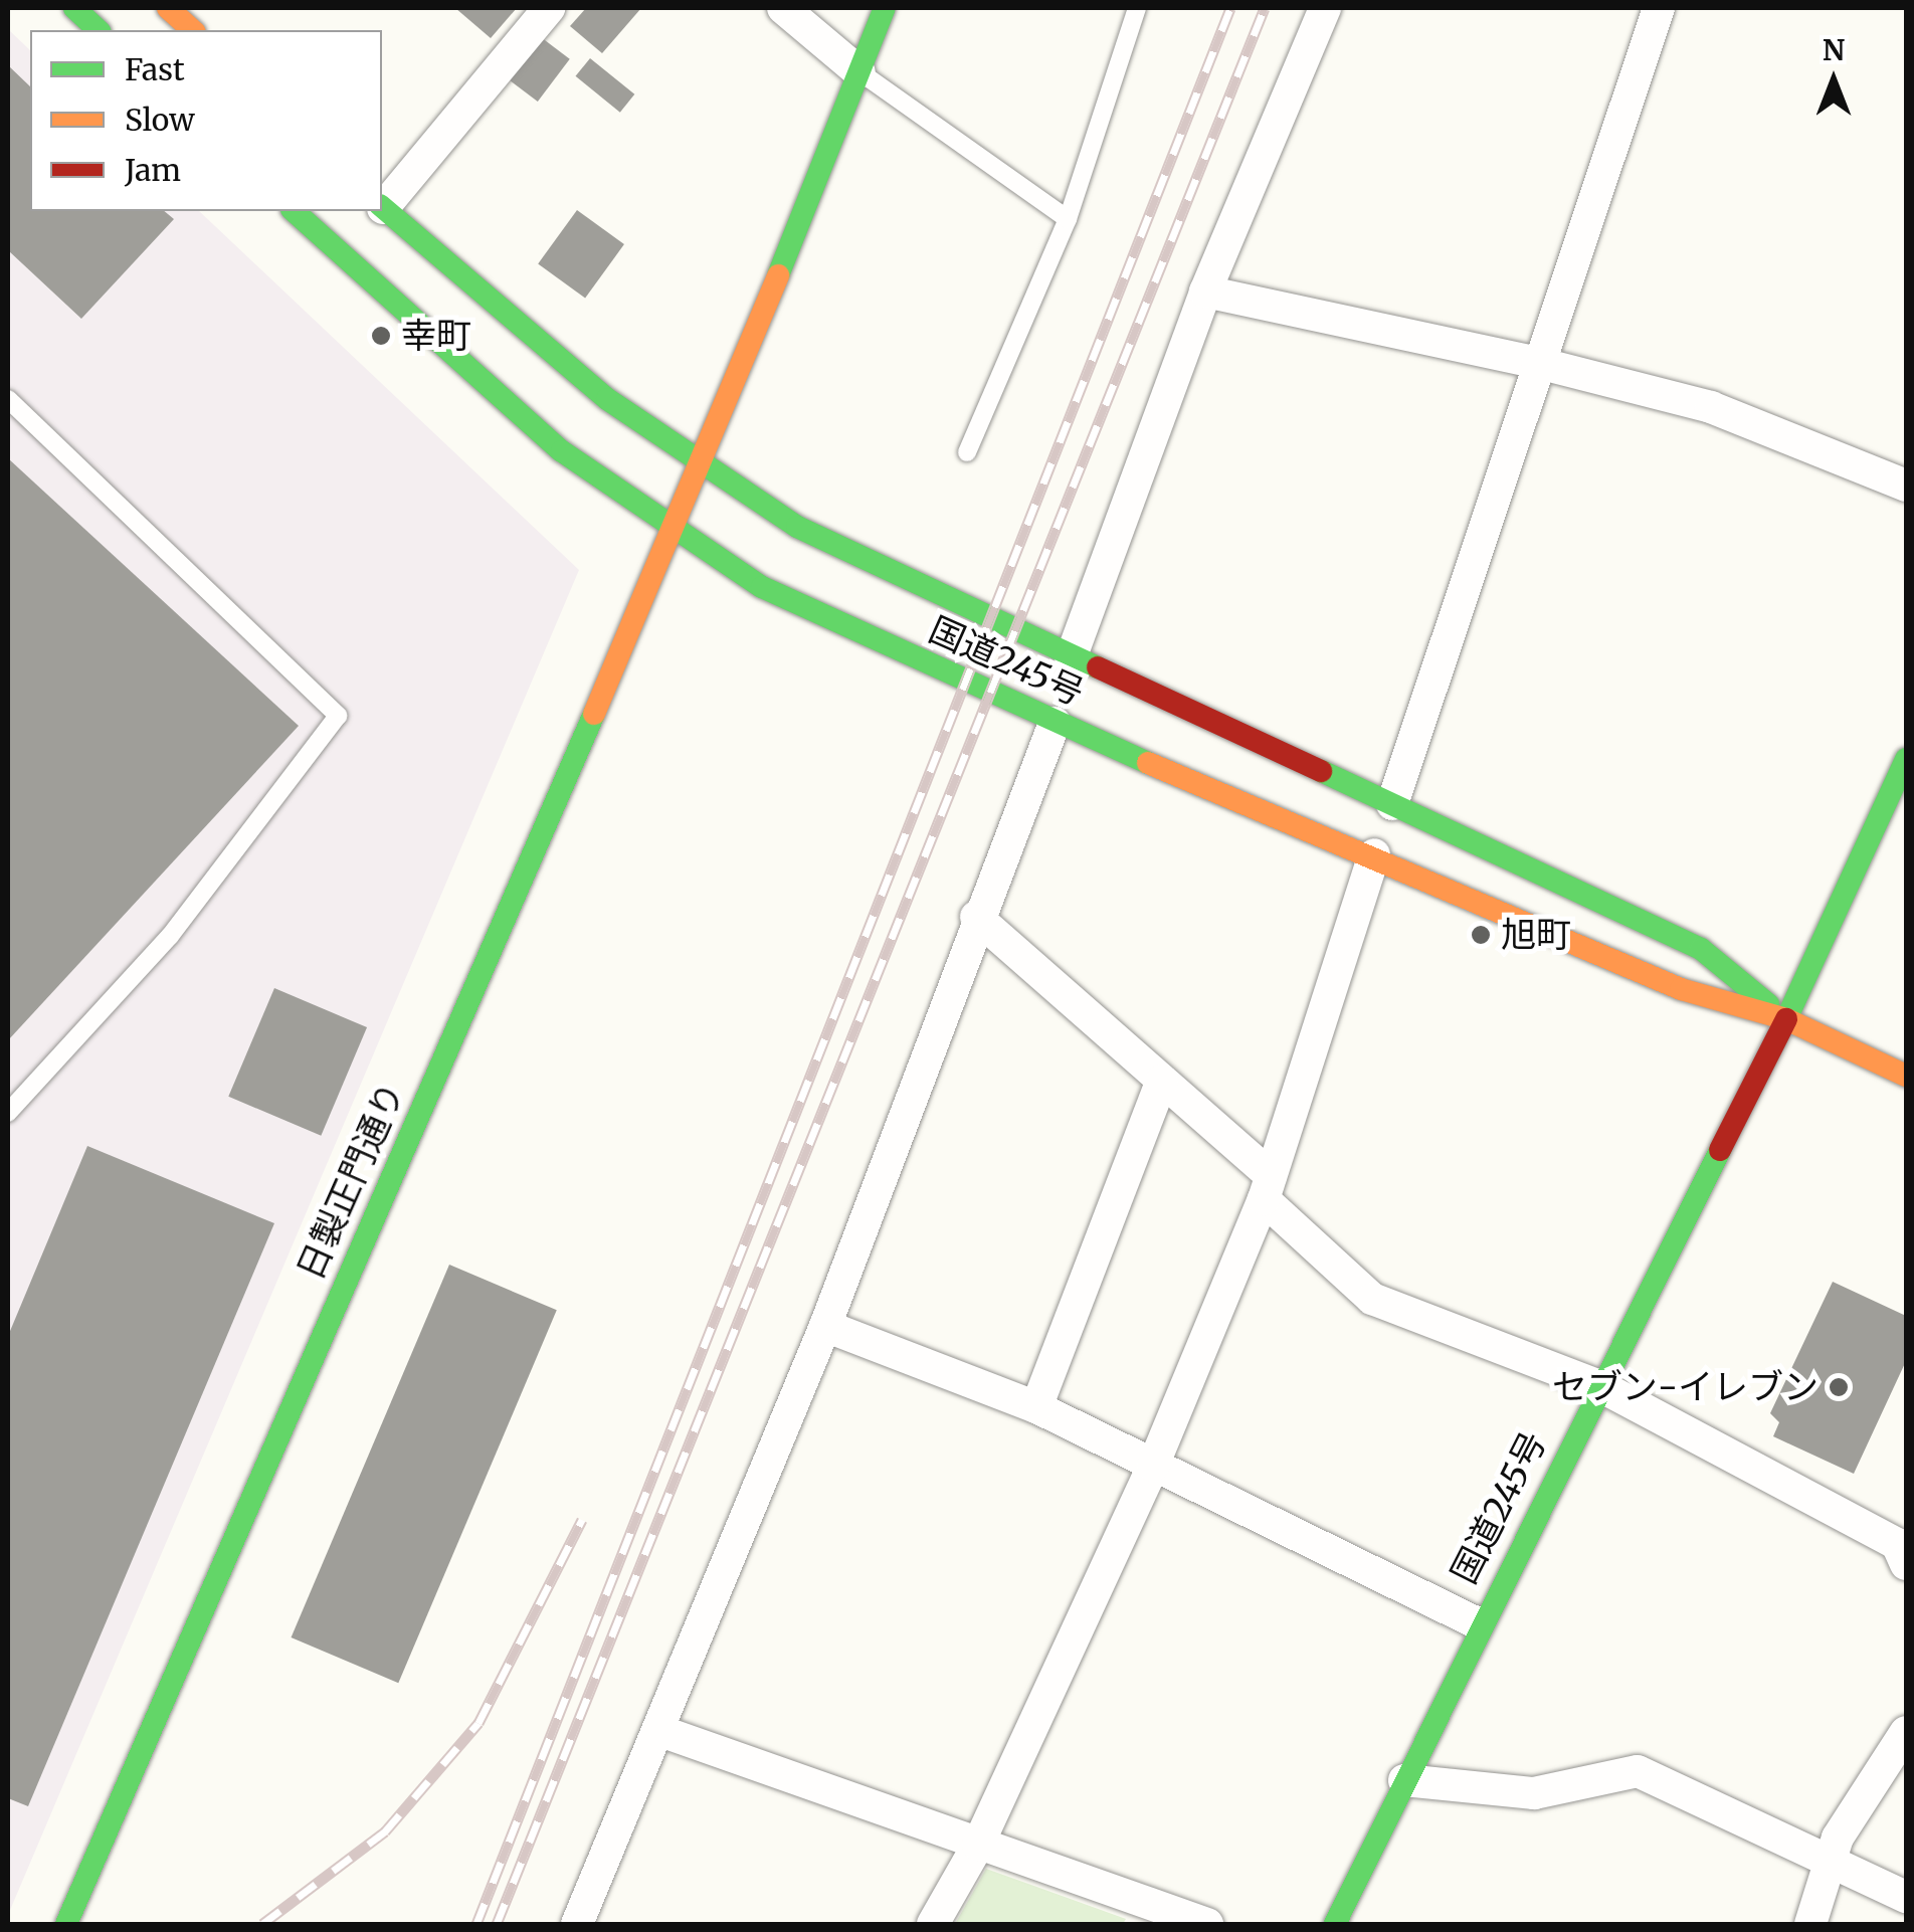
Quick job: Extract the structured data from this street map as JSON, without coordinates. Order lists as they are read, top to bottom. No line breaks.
{"streets":{"main road":["国道245号","日製正門通り"]},"crossings":[["国道245号","日製正門通り"]],"places":["幸町","旭町","セブン-イレブン"],"legend":["Fast","Slow","Jam"],"north":"top"}
